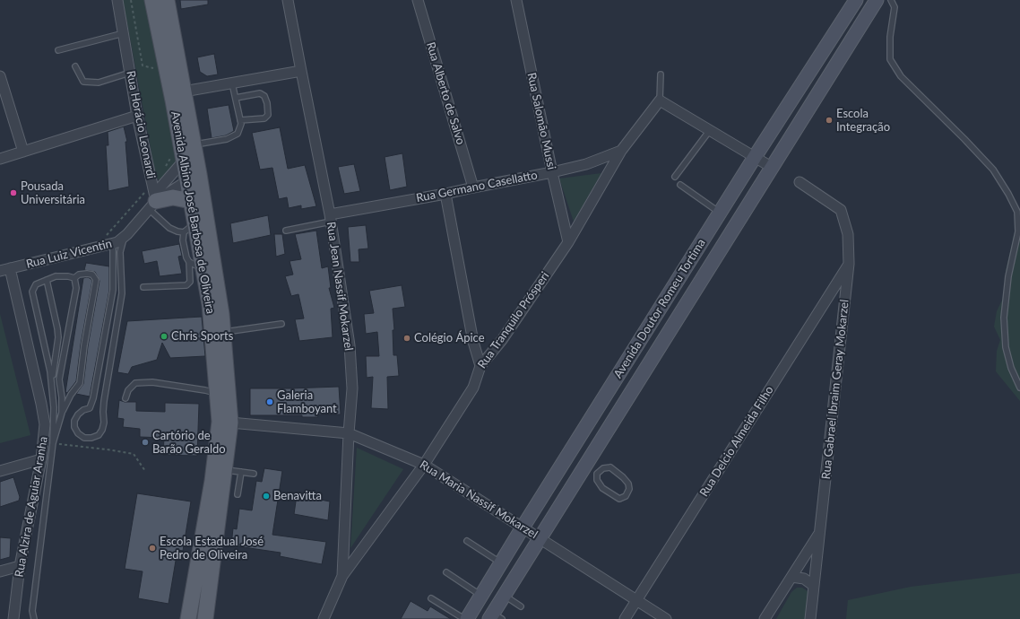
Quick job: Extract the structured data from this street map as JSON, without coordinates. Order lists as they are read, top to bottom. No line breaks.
{"streets":{"main road":["Avenida Albino José Barbosa de Oliveira","Avenida Doutor Romeu Tortima"],"street":["Rua Alberto de Salvo","Rua Salomão Mussi","Rua Horácio Leonardi","Rua Germano Casellatto","Rua Luiz Vicentin","Rua Jean Nassif Mokarzel","Rua Tranquilo Prósperi","Rua Gabrael Ibraim Geray Mokarzel","Rua Delcio Almeida Filho","Rua Maria Nassif Mokarzel","Rua Alzira de Aguiar Aranha"]},"crossings":[["Rua Alberto de Salvo","Rua Germano Casellatto"],["Rua Salomão Mussi","Rua Germano Casellatto"],["Rua Salomão Mussi","Rua Tranquilo Prósperi"],["Rua Horácio Leonardi","Avenida Albino José Barbosa de Oliveira"],["Rua Horácio Leonardi","Rua Luiz Vicentin"],["Rua Germano Casellatto","Rua Jean Nassif Mokarzel"],["Rua Germano Casellatto","Rua Tranquilo Prósperi"],["Avenida Albino José Barbosa de Oliveira","Rua Luiz Vicentin"],["Avenida Albino José Barbosa de Oliveira","Rua Maria Nassif Mokarzel"],["Rua Luiz Vicentin","Rua Alzira de Aguiar Aranha"],["Rua Jean Nassif Mokarzel","Rua Tranquilo Prósperi"],["Rua Jean Nassif Mokarzel","Rua Maria Nassif Mokarzel"],["Avenida Doutor Romeu Tortima","Rua Maria Nassif Mokarzel"],["Rua Tranquilo Prósperi","Rua Maria Nassif Mokarzel"],["Rua Gabrael Ibraim Geray Mokarzel","Rua Delcio Almeida Filho"],["Rua Delcio Almeida Filho","Rua Maria Nassif Mokarzel"]],"places":["Escola Integração","Pousada Universitária","Chris Sports","Colégio Ápice","Galeria Flamboyant","Cartório de Barão Geraldo","Benavitta","Escola Estadual José Pedro de Oliveira"]}
